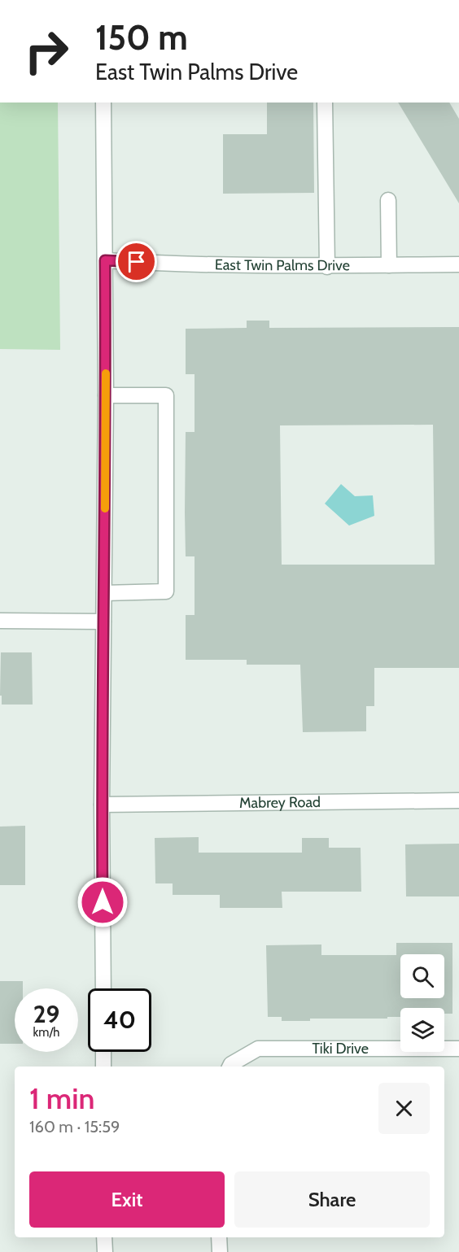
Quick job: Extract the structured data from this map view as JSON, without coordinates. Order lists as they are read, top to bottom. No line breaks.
{"streets":{"street":["East Twin Palms Drive","Mabrey Road","Tiki Drive"]},"page":{"turn":["150 m","East Twin Palms Drive"],"speed":"29 km/h","limit":"40","heading":["1 min","160 m · 15:59"],"buttons":["Exit","Share"]}}
